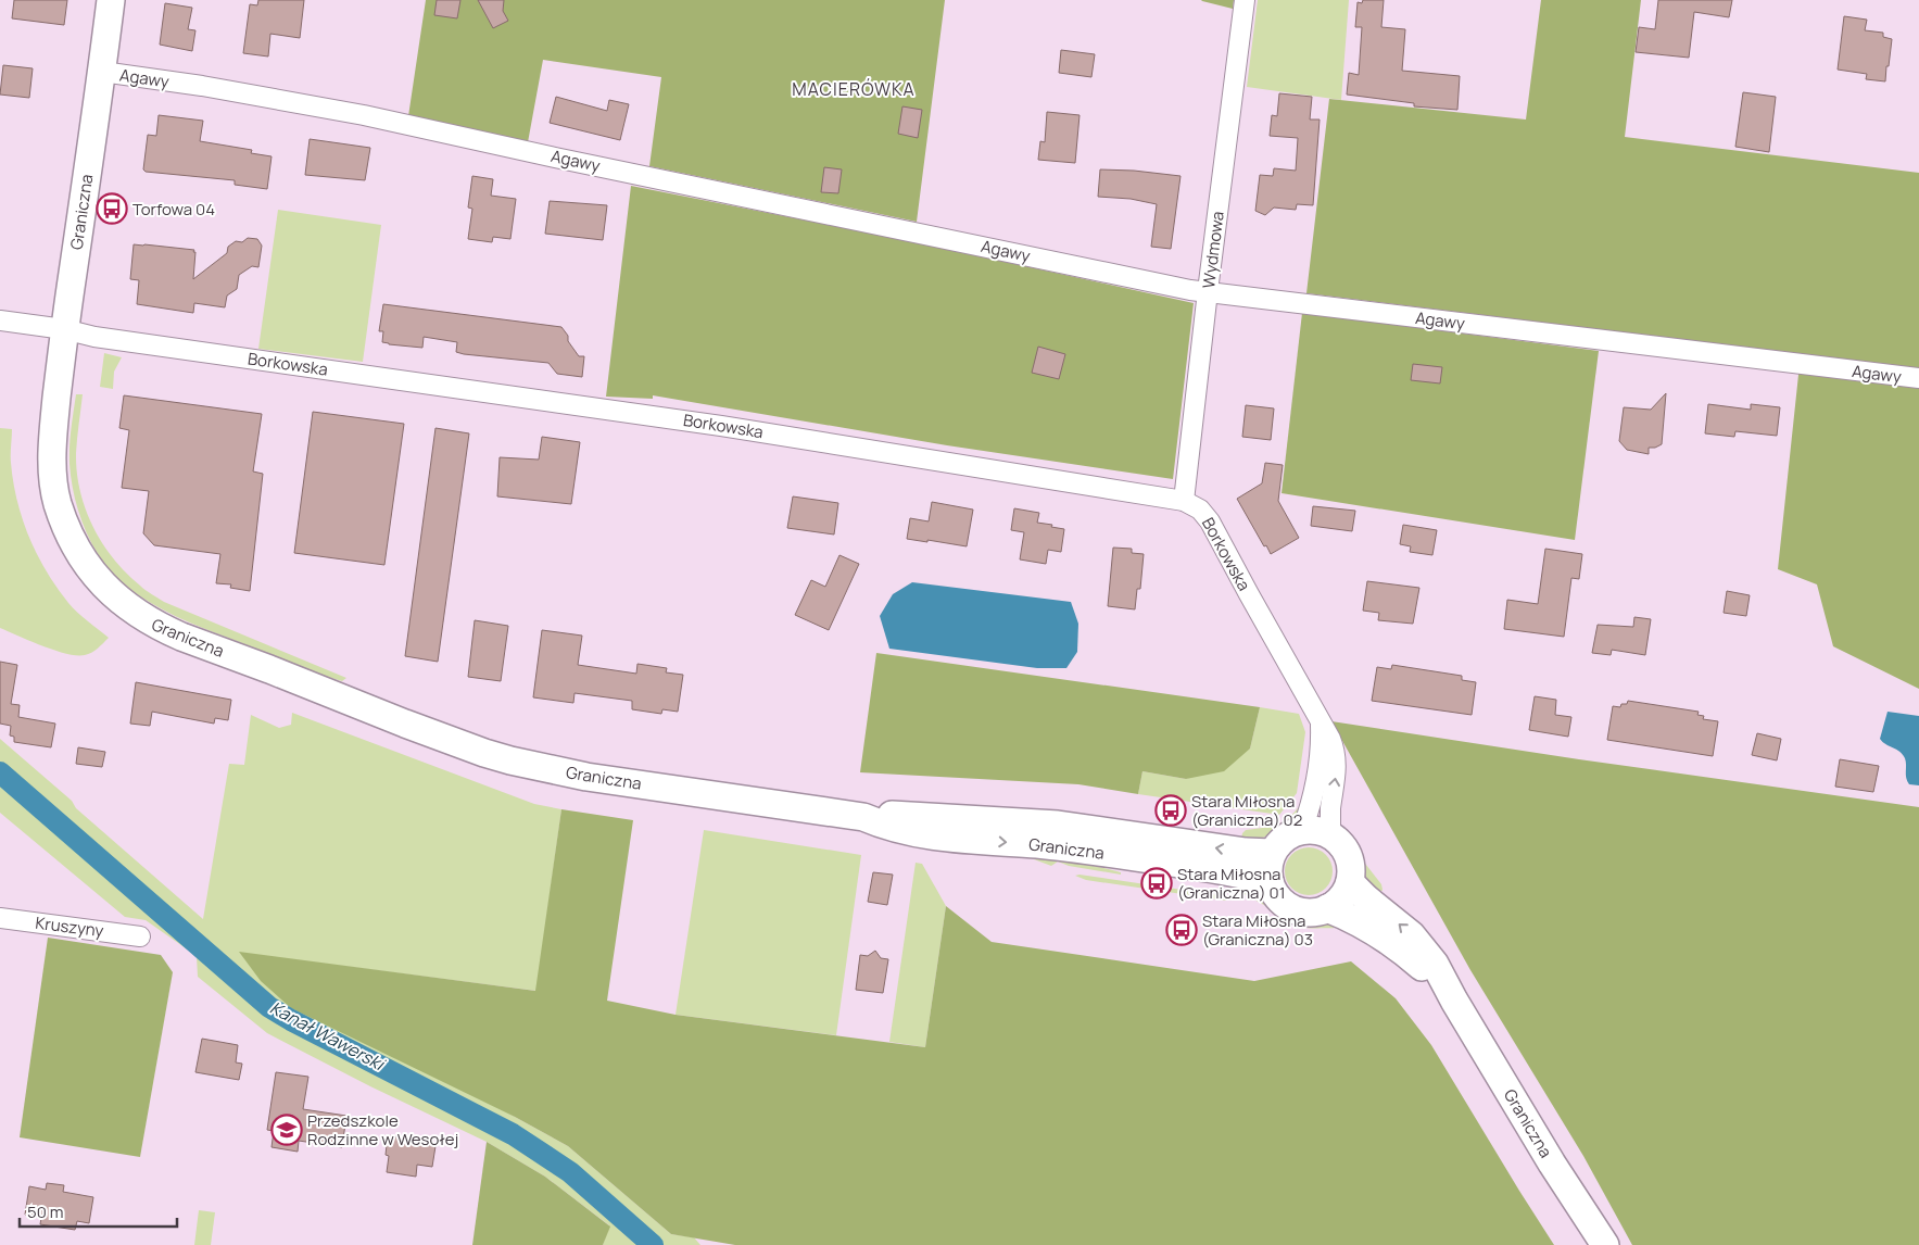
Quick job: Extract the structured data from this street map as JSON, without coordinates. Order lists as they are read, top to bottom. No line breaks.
{"streets":{"street":["Agawy","Graniczna","Wydmowa","Borkowska","Kruszyny"]},"crossings":[["Agawy","Graniczna"],["Agawy","Wydmowa"],["Graniczna","Borkowska"],["Wydmowa","Borkowska"]],"districts":["MACIERÓWKA"],"water":["Kanał Wawerski"],"places":{"bus stop":["Torfowa 04","Stara Miłosna (Graniczna) 02","Stara Miłosna (Graniczna) 01","Stara Miłosna (Graniczna) 03"],"school or university":["Przedszkole Rodzinne w Wesołej"]},"scale_bar":"50 m"}
